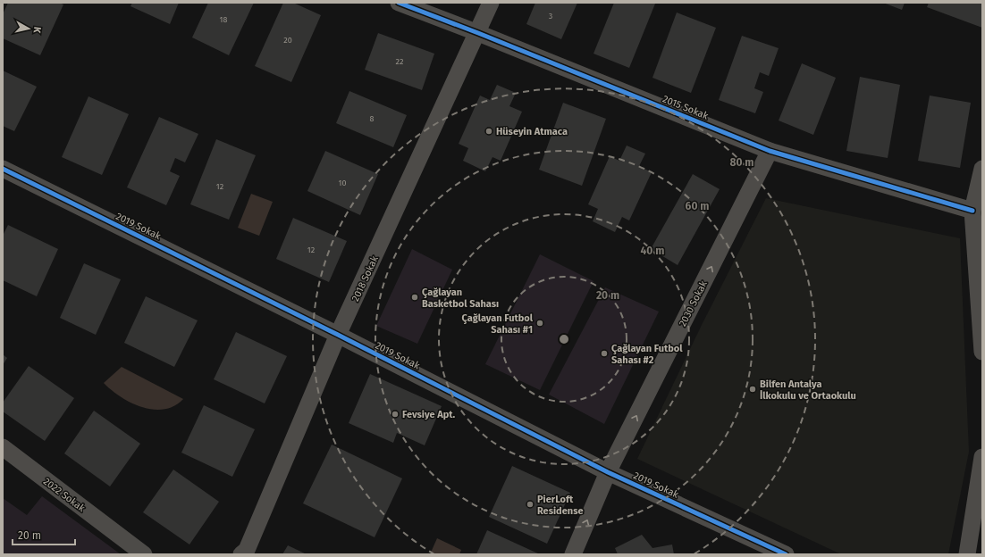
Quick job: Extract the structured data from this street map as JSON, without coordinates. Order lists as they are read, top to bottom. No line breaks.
{"streets":{"street":["2015 Sokak","2019 Sokak","2018 Sokak","2030 Sokak","2022 Sokak"]},"crossings":[["2015 Sokak","2018 Sokak"],["2015 Sokak","2030 Sokak"],["2019 Sokak","2018 Sokak"],["2019 Sokak","2030 Sokak"]],"one_way":["2030 Sokak"],"places":["Hüseyin Atmaca","Çağlayan Basketbol Sahası","Çağlayan Futbol Sahası #1","Çağlayan Futbol Sahası #2","Bilfen Antalya İlkokulu ve Ortaokulu","Fevsiye Apt.","PierLoft Residense"],"house_numbers":["3","18","20","22","8","10","12","12"],"scale_bar":"20 m","north":"right","rings":["80 m","60 m","40 m","20 m"]}
